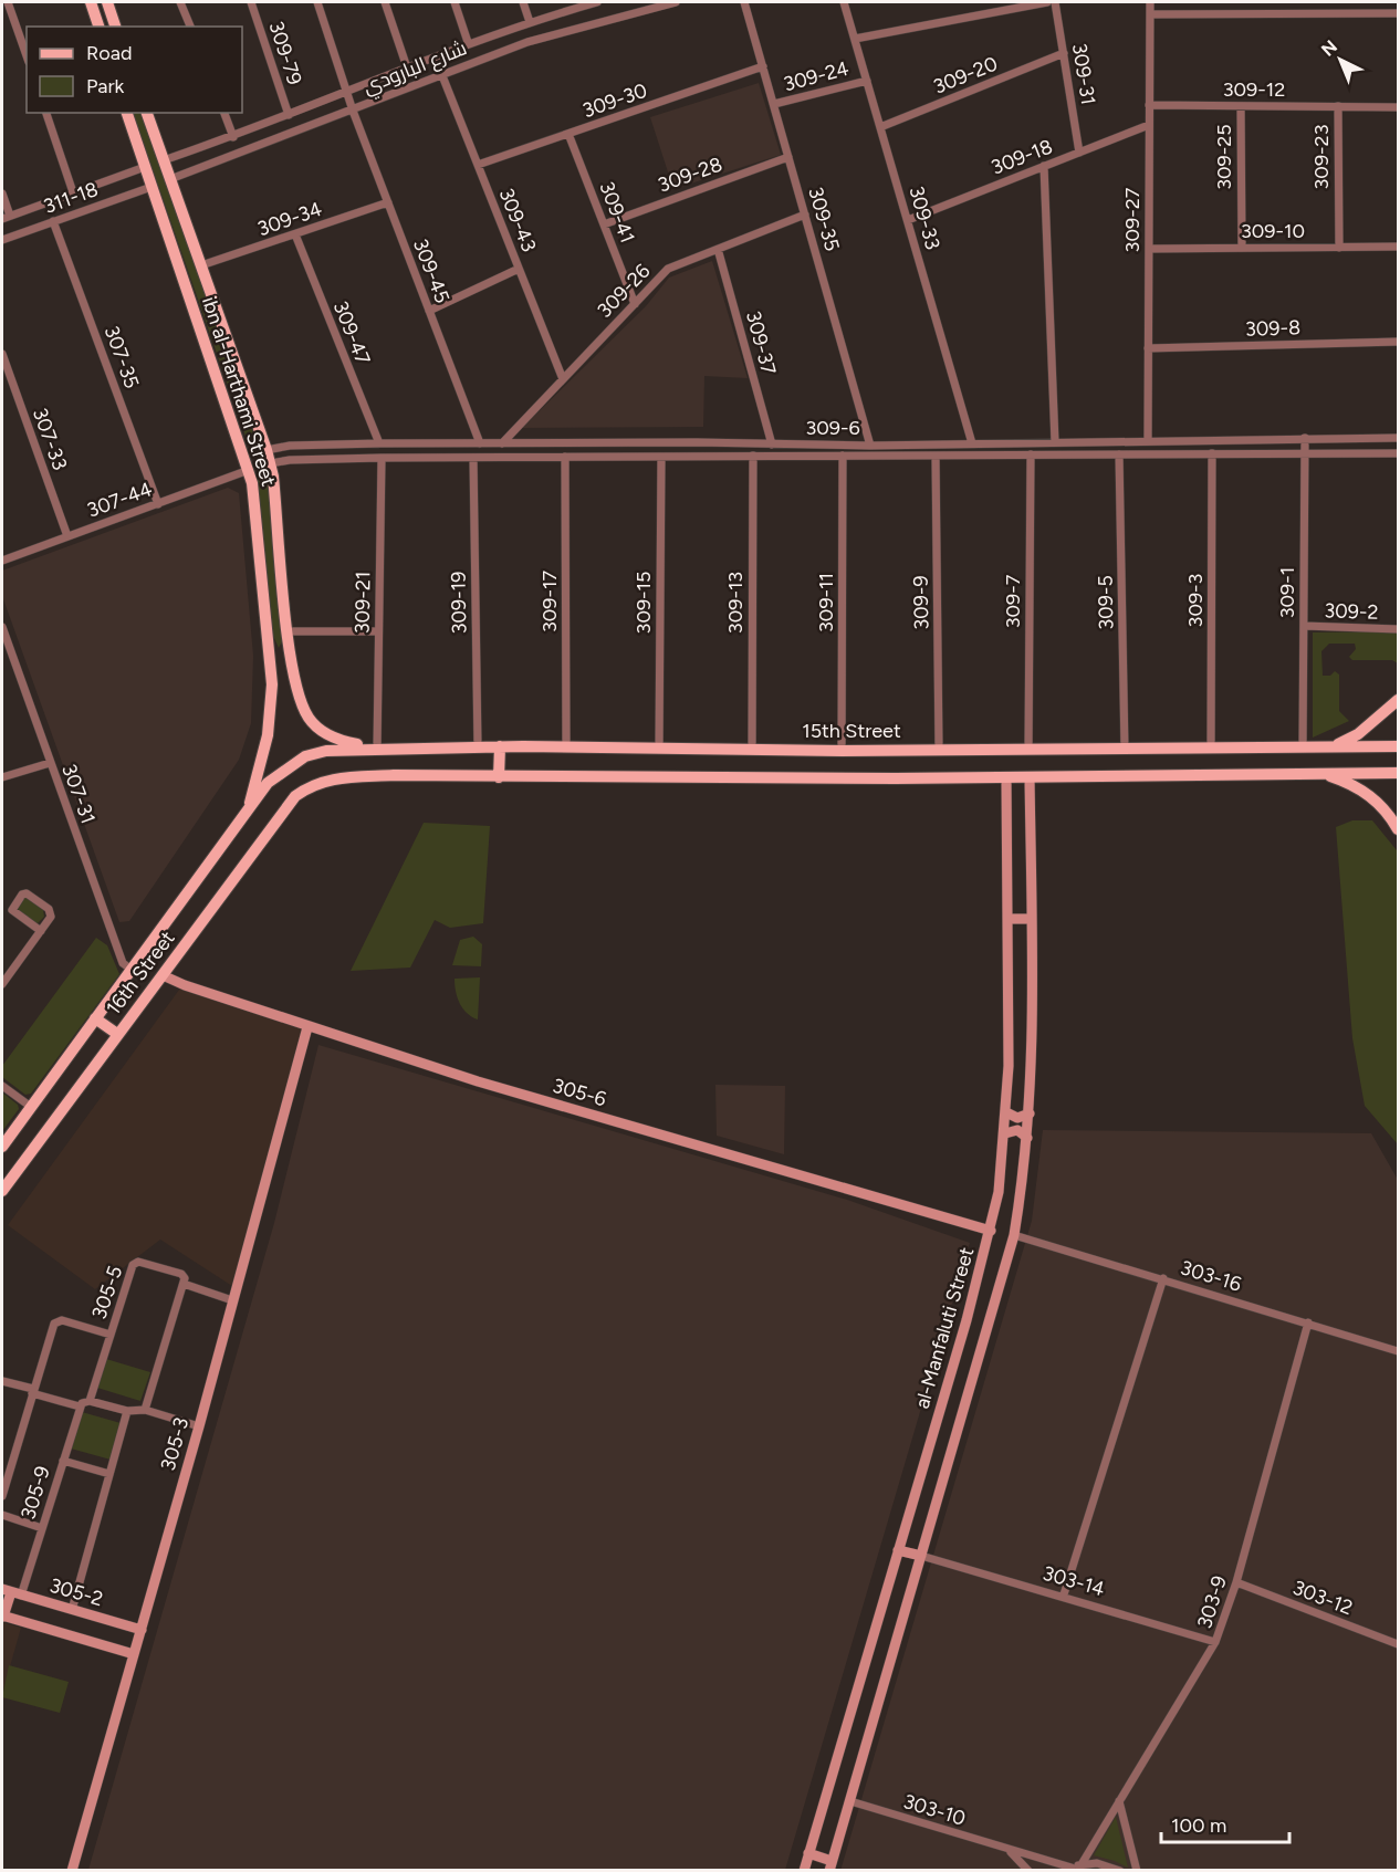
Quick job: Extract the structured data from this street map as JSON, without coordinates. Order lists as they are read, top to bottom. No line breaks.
{"streets":{"main road":["ibn al-Harthami Street","15th Street","16th Street"],"street":["309-79","شارع البارودي","309-31","309-20","309-24","309-12","309-30","309-18","309-25","309-23","309-28","311-18","309-41","309-33","309-34","309-35","309-43","309-27","309-10","309-45","309-26","309-8","309-47","309-37","307-35","309-6","307-33","307-44","309-1","309-3","309-17","309-7","309-21","309-19","309-15","309-13","309-11","309-9","309-5","309-2","307-31","305-6","303-16","305-5","al-Manfaluti Street","305-3","305-9","303-14","305-2","303-12","303-9","303-10"]},"crossings":[["309-79","شارع البارودي"],["شارع البارودي","309-43"],["شارع البارودي","309-45"],["شارع البارودي","ibn al-Harthami Street"],["309-31","309-20"],["309-31","309-18"],["309-20","309-33"],["309-24","309-33"],["309-24","309-35"],["309-12","309-25"],["309-12","309-23"],["309-12","309-27"],["309-30","309-41"],["309-30","309-35"],["309-30","309-43"],["309-18","309-33"],["309-18","309-27"],["309-25","309-10"],["309-23","309-10"],["309-28","309-41"],["309-28","309-35"],["311-18","307-35"],["311-18","ibn al-Harthami Street"],["309-41","309-26"],["309-33","309-6"],["309-34","309-45"],["309-34","309-47"],["309-34","ibn al-Harthami Street"],["309-35","309-26"],["309-35","309-6"],["309-43","309-26"],["309-27","309-10"],["309-27","309-8"],["309-27","309-6"],["309-45","309-6"],["309-26","309-37"],["309-26","309-6"],["309-47","309-6"],["309-37","309-6"],["307-35","307-44"],["ibn al-Harthami Street","309-6"],["ibn al-Harthami Street","307-44"],["ibn al-Harthami Street","309-21"],["ibn al-Harthami Street","15th Street"],["ibn al-Harthami Street","16th Street"],["309-6","309-1"],["309-6","309-3"],["309-6","309-17"],["309-6","309-7"],["309-6","309-21"],["309-6","309-19"],["309-6","309-15"],["309-6","309-13"],["309-6","309-11"],["309-6","309-9"],["309-6","309-5"],["307-33","307-44"],["309-1","309-2"],["309-1","15th Street"],["309-3","15th Street"],["309-17","15th Street"],["309-7","15th Street"],["309-21","15th Street"],["309-19","15th Street"],["309-15","15th Street"],["309-13","15th Street"],["309-11","15th Street"],["309-9","15th Street"],["309-5","15th Street"],["15th Street","16th Street"],["307-31","16th Street"],["16th Street","305-6"],["305-6","al-Manfaluti Street"],["305-6","305-3"],["303-16","al-Manfaluti Street"],["303-16","303-9"],["305-5","305-9"],["al-Manfaluti Street","303-14"],["al-Manfaluti Street","303-10"],["305-3","305-2"],["305-9","305-2"],["303-14","303-9"],["303-12","303-9"]],"legend":["Road","Park"],"scale_bar":"100 m","north":"top left"}
